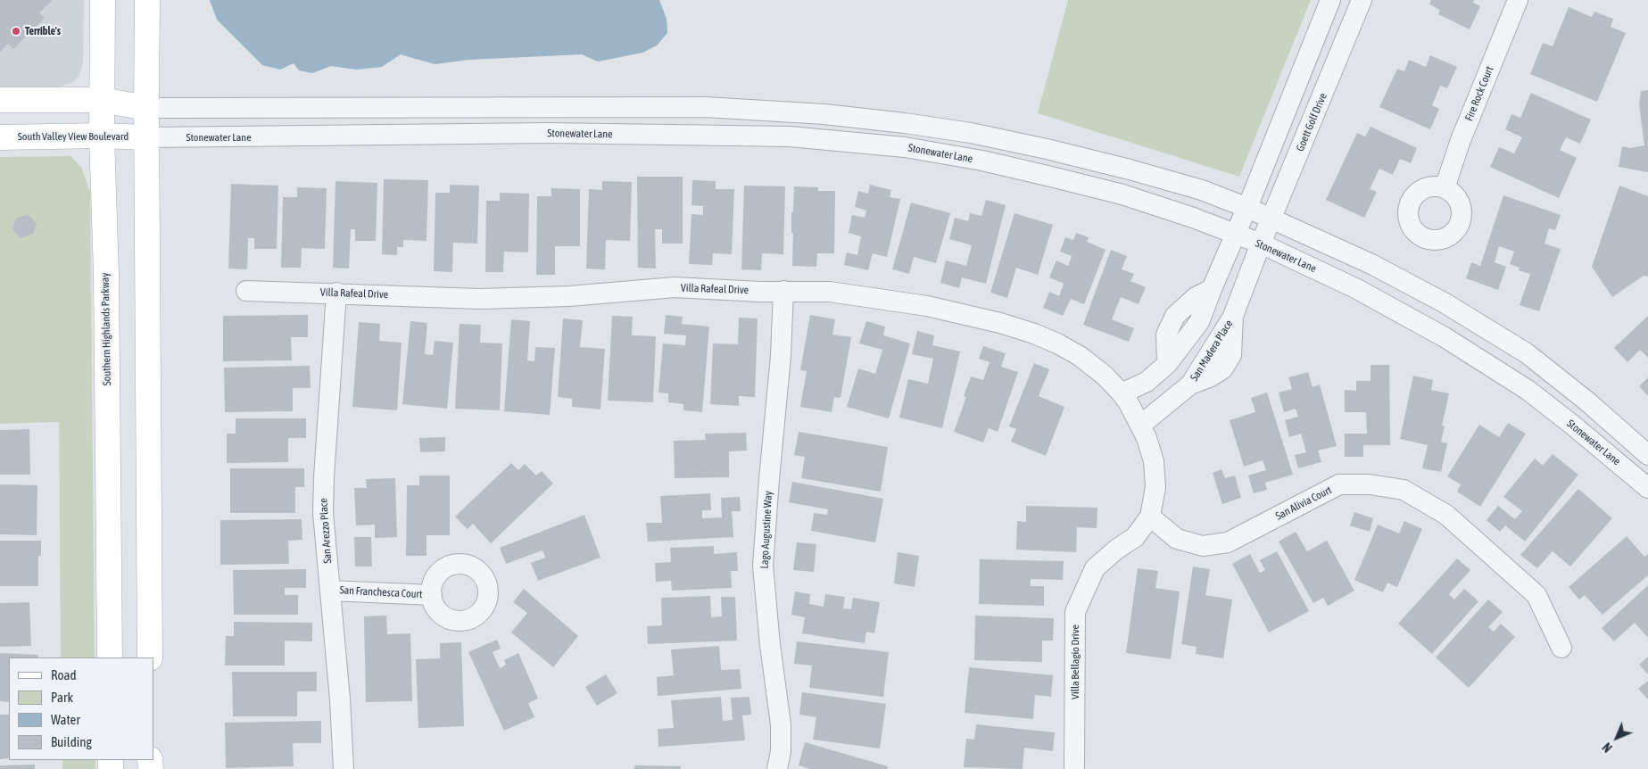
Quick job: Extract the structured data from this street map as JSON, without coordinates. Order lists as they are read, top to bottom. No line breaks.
{"streets":{"main road":["South Valley View Boulevard","Southern Highlands Parkway"],"street":["Fire Rock Court","Goett Golf Drive","Stonewater Lane","Villa Rafeal Drive","San Madera Place","San Alivia Court","Lago Augustine Way","San Arezzo Place","San Franchesca Court","Villa Bellagio Drive"]},"crossings":[["Goett Golf Drive","Stonewater Lane"],["Goett Golf Drive","San Madera Place"],["Stonewater Lane","South Valley View Boulevard"],["Stonewater Lane","San Madera Place"],["South Valley View Boulevard","Southern Highlands Parkway"],["Villa Rafeal Drive","San Madera Place"],["Villa Rafeal Drive","Lago Augustine Way"],["Villa Rafeal Drive","San Arezzo Place"],["Villa Rafeal Drive","Villa Bellagio Drive"],["San Madera Place","Villa Bellagio Drive"],["San Alivia Court","Villa Bellagio Drive"],["San Arezzo Place","San Franchesca Court"]],"places":["Terrible's"],"legend":["Road","Park","Water","Building"],"north":"bottom left"}
